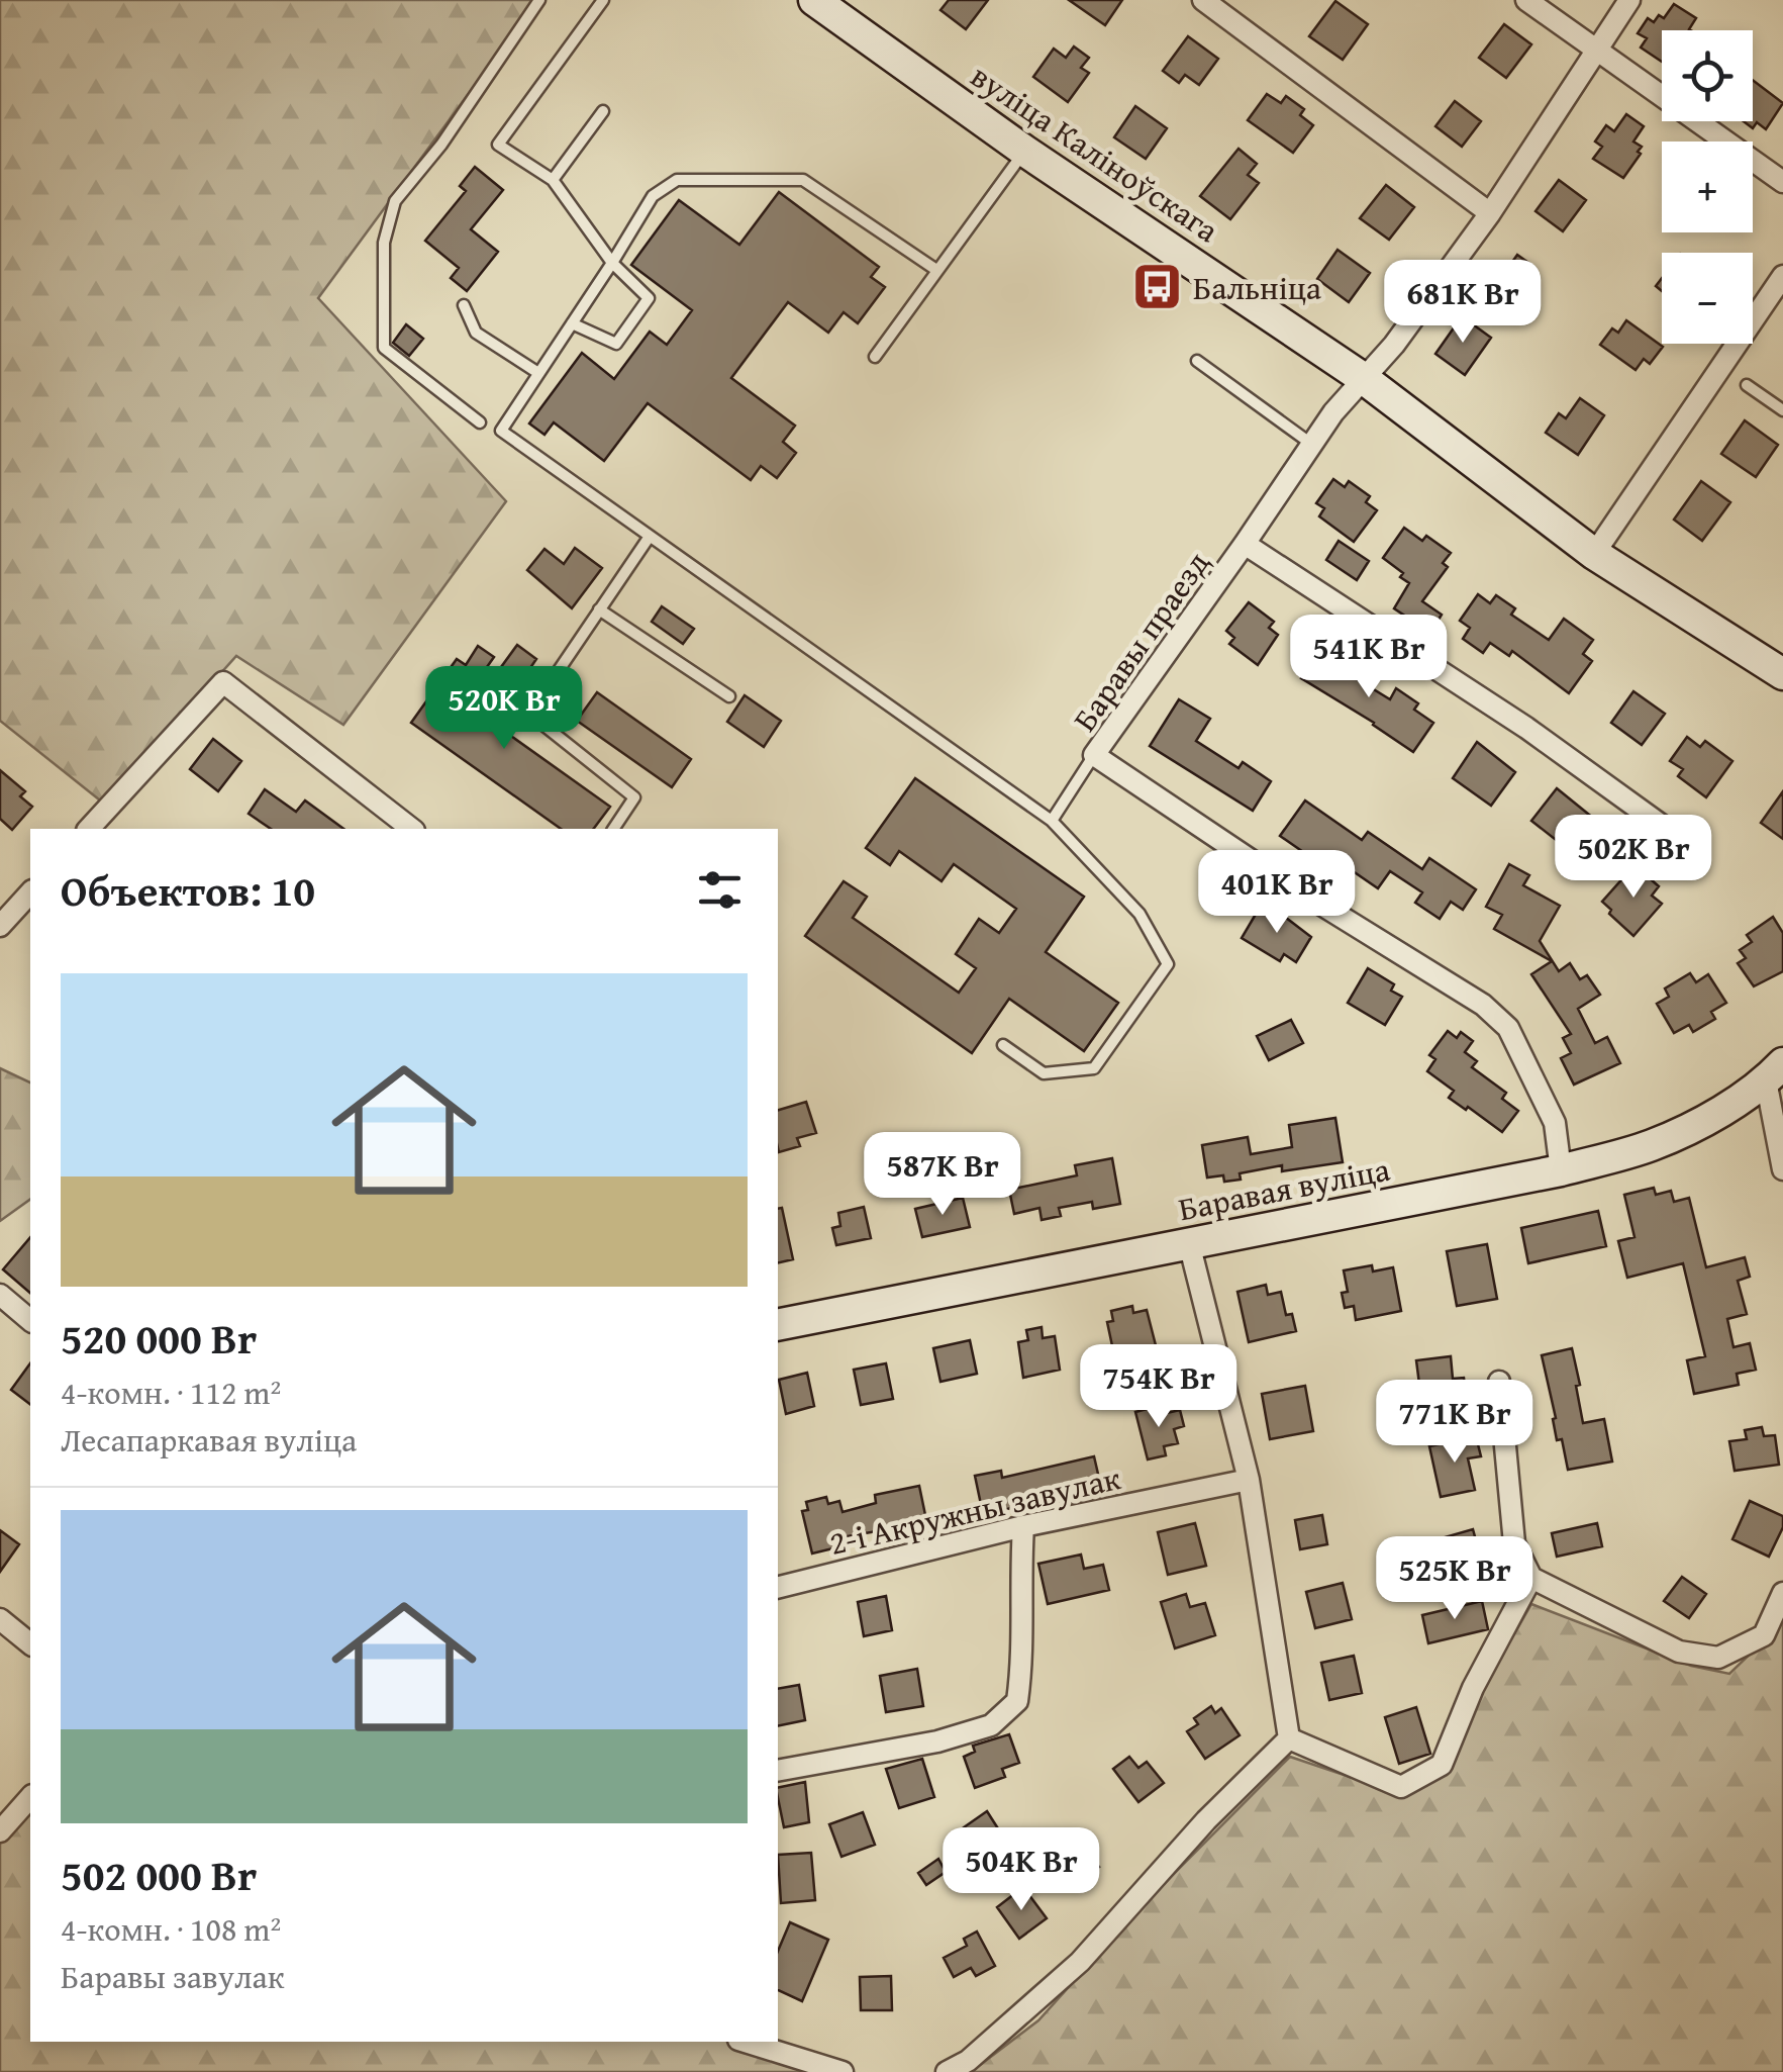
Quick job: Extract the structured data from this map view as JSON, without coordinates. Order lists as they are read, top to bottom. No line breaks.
{"streets":{"street":["вуліца Каліноўскага","Баравы праезд","Баравая вуліца","2-і Акружны завулак"]},"crossings":[["вуліца Каліноўскага","Баравы праезд"],["Баравы праезд","Баравая вуліца"]],"places":{"bus stop":["Бальніца"]},"page":{"map_buttons":["+","−"],"price":["681K Br","541K Br","520K Br","502K Br","401K Br","587K Br","754K Br","771K Br","525K Br","504K Br"],"heading":"Объектов: 10","list":[{"name":"520 000 Br","note":"4-комн. · 112 m² · Лесапаркавая вуліца"},{"name":"502 000 Br","note":"4-комн. · 108 m² · Баравы завулак"}]}}
